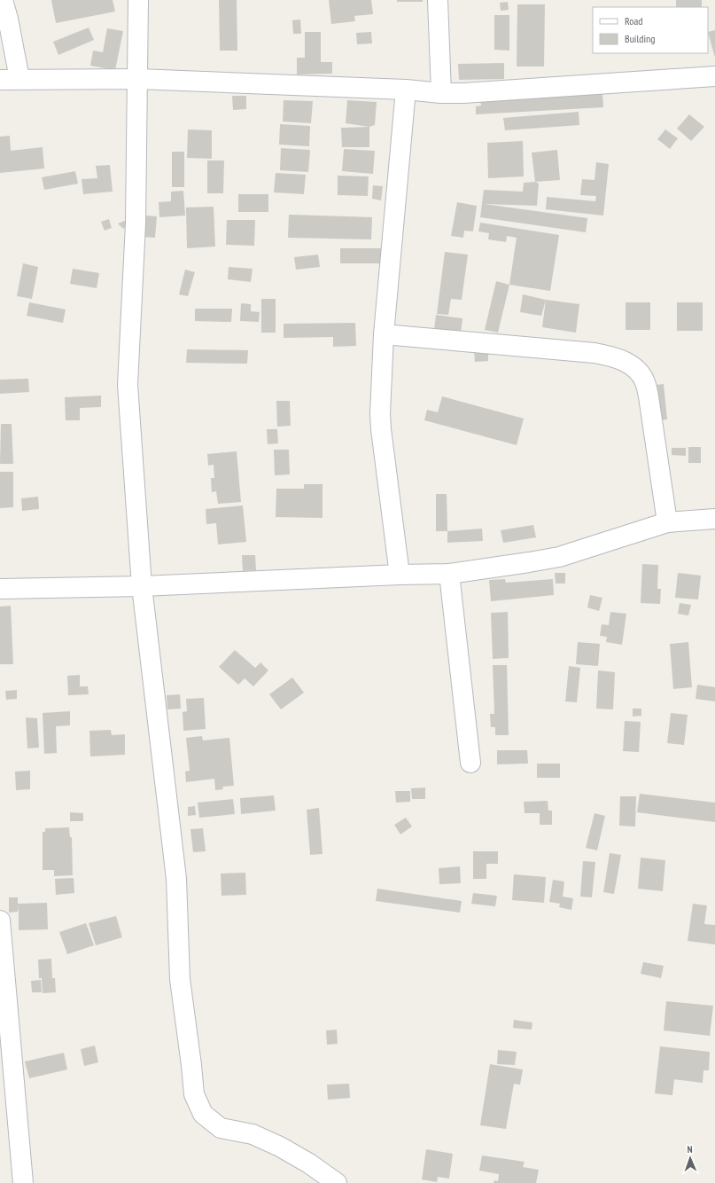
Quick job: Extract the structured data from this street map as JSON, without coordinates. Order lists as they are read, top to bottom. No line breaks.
{"legend":["Road","Building"],"north":"top"}
